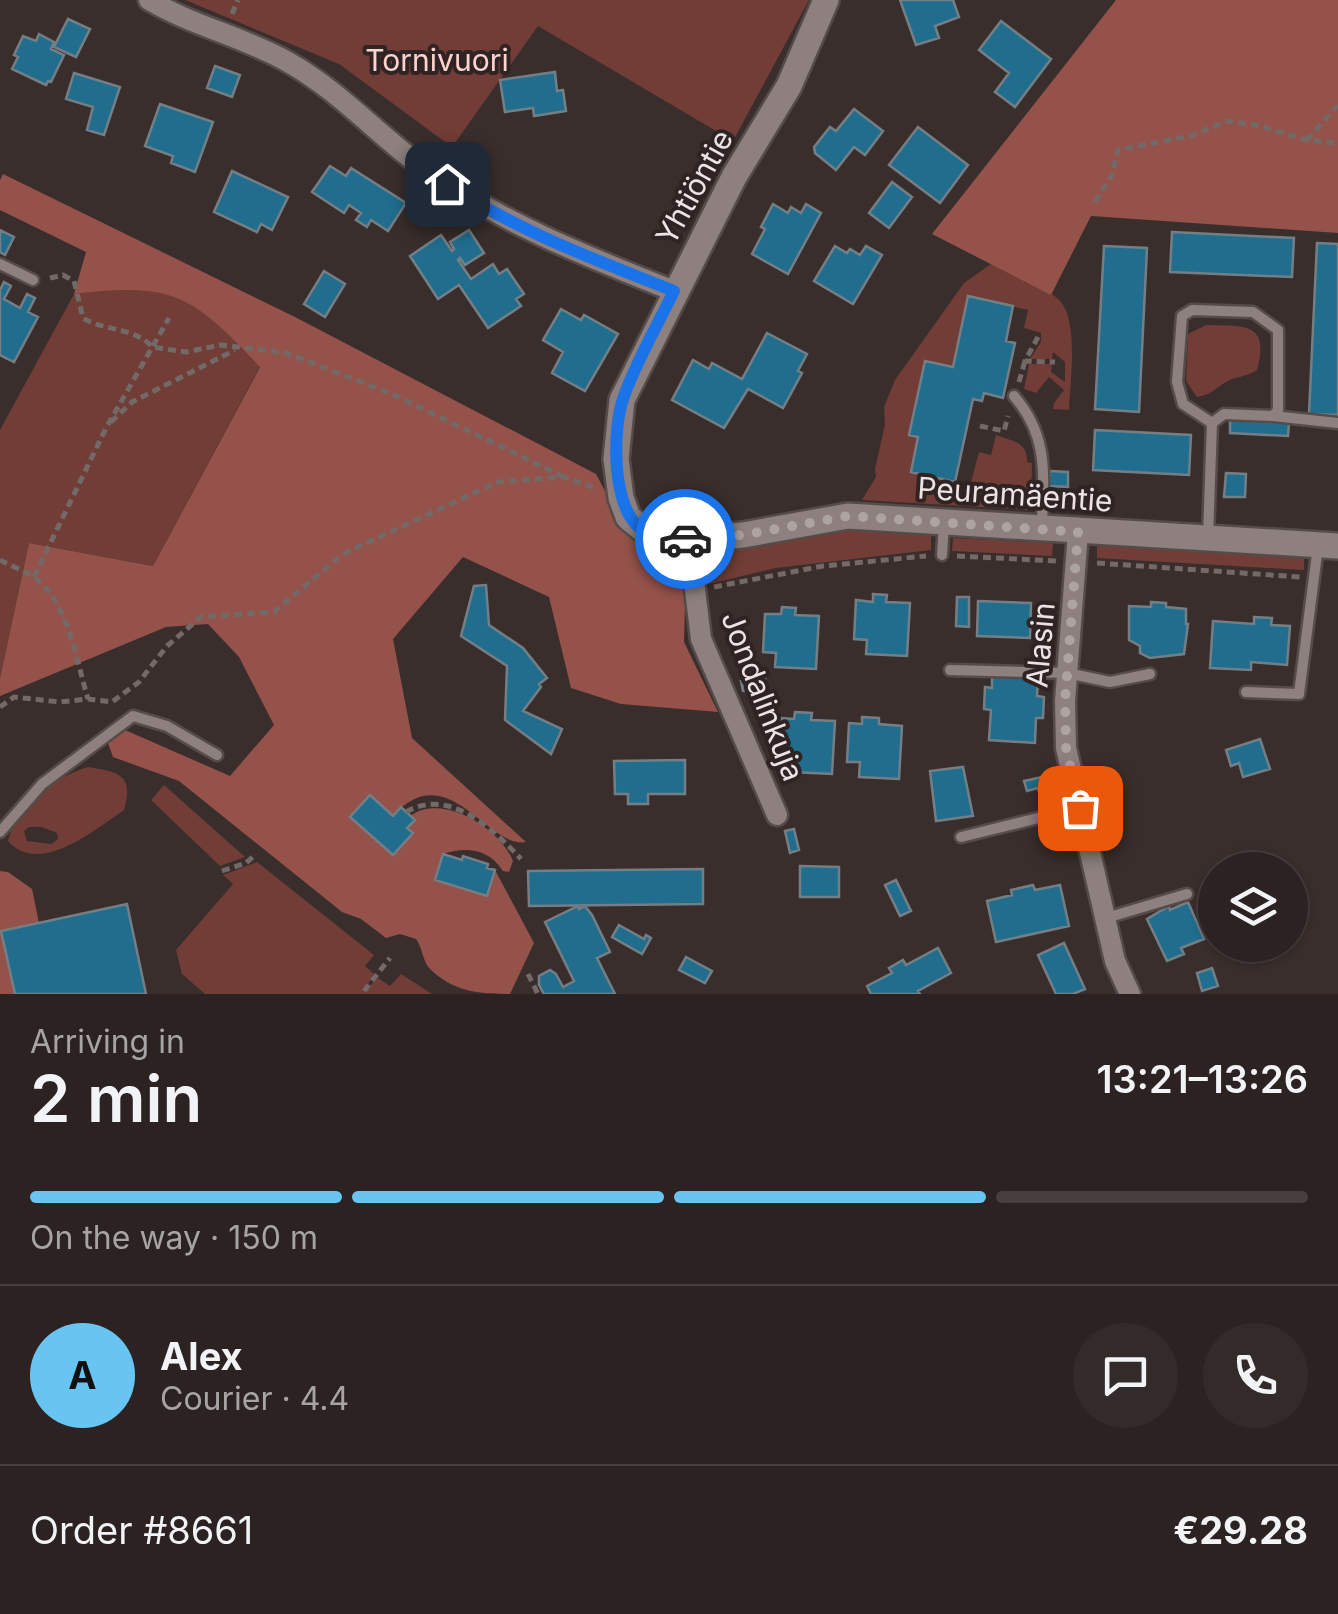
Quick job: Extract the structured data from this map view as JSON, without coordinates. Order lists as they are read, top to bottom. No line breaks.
{"streets":{"street":["Yhtiöntie","Peuramäentie","Alasin","Jondalinkuja"]},"crossings":[["Peuramäentie","Alasin"],["Peuramäentie","Jondalinkuja"]],"parks":["Tornivuori"],"page":{"heading":["2 min","Arriving in","13:21–13:26"],"panel":["Alex","Courier · 4.4","Order #8661","€29.28"],"bar":"On the way · 150 m","round":"A"}}
